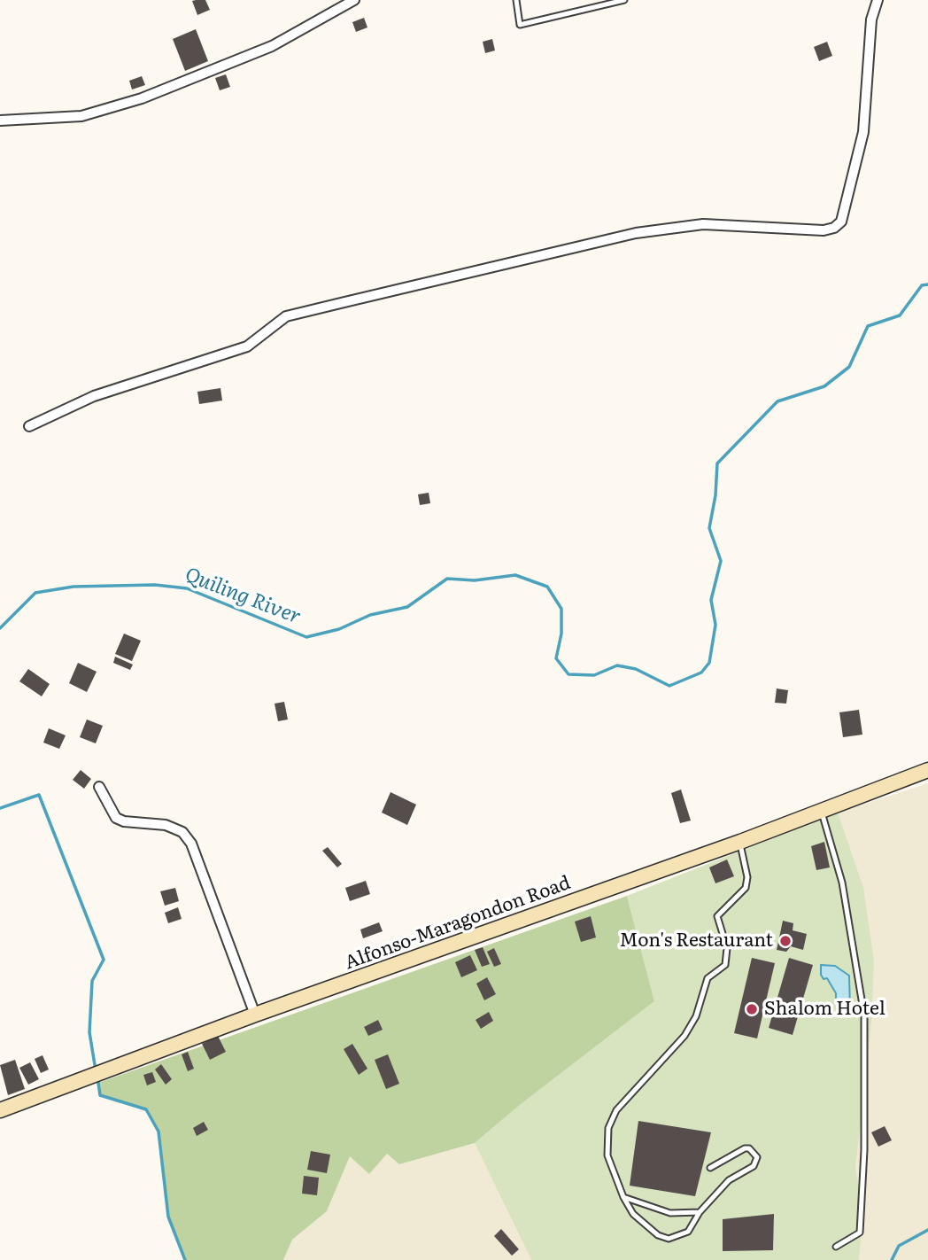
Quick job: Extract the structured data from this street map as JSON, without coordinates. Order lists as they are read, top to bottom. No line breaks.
{"streets":{"street":["Alfonso-Maragondon Road"]},"water":["Quiling River"],"places":["Mon's Restaurant","Shalom Hotel"]}
